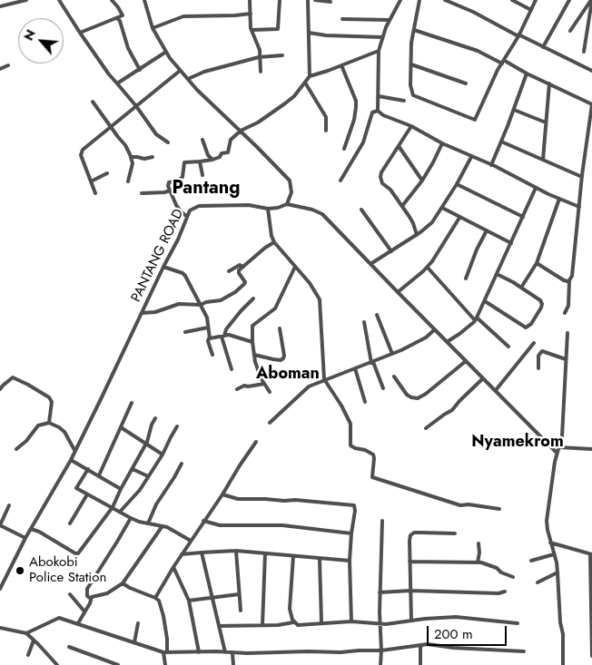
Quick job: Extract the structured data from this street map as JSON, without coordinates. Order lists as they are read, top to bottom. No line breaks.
{"streets":{"street":["PANTANG ROAD"]},"districts":["Pantang","Aboman","Nyamekrom"],"places":["Abokobi Police Station"],"scale_bar":"200 m","north":"top left"}
